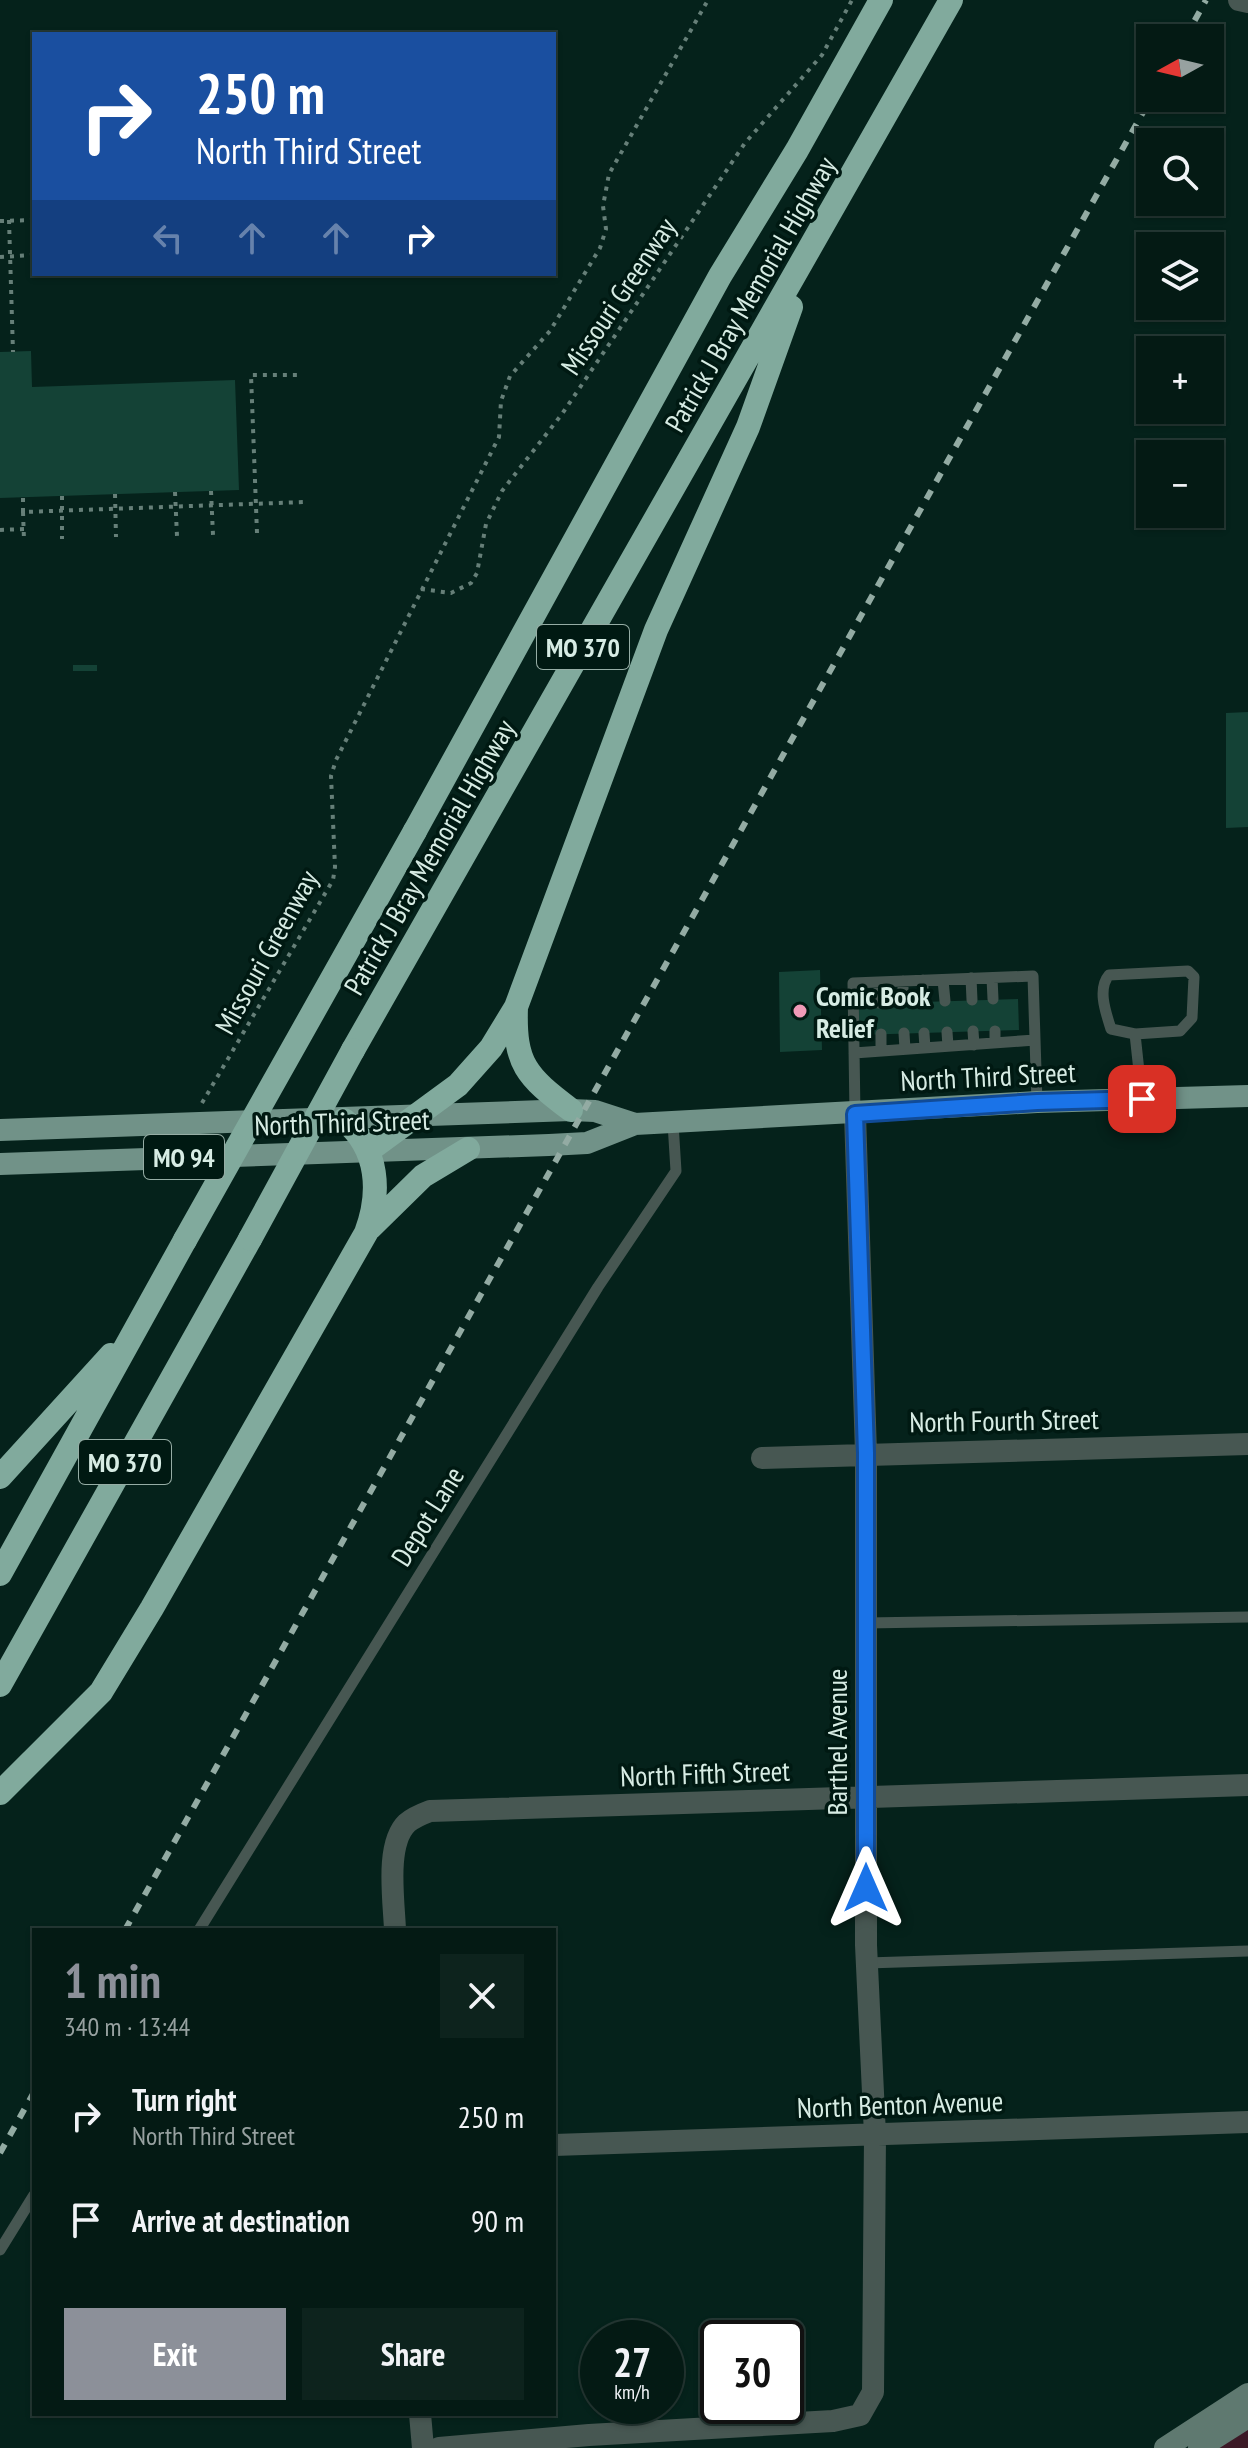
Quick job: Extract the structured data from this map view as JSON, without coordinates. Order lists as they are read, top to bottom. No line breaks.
{"streets":{"highway":["Patrick J Bray Memorial Highway","MO 370"],"main road":["North Third Street","MO 94"],"street":["North Fourth Street","Barthel Avenue","North Fifth Street","North Benton Avenue"],"lane":["Depot Lane"],"path":["Missouri Greenway"]},"crossings":[["North Third Street","Depot Lane"],["North Third Street","Barthel Avenue"],["North Fourth Street","Barthel Avenue"],["Barthel Avenue","North Fifth Street"],["Barthel Avenue","North Benton Avenue"]],"places":["Comic Book Relief"],"north":"left","page":{"map_buttons":["+","−"],"turn":["250 m","North Third Street"],"heading":["1 min","340 m · 13:44"],"list":[{"name":"Turn right","note":"North Third Street","value":"250 m"},{"name":"Arrive at destination","value":"90 m"}],"buttons":["Exit","Share"],"speed":"27 km/h","limit":"30"}}
